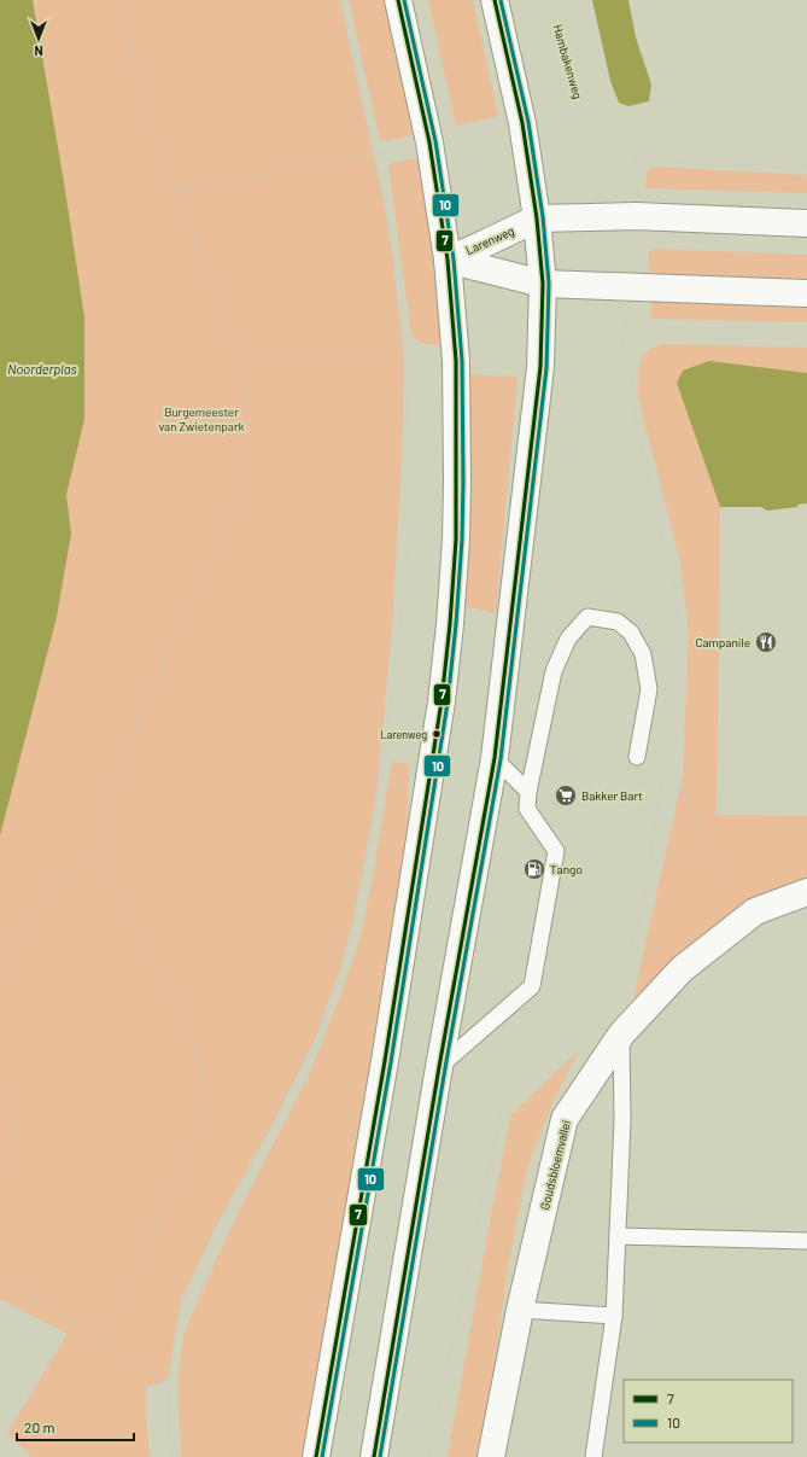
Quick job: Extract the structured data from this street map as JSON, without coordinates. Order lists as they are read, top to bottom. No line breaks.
{"streets":{"main road":["Larenweg","Goudsbloemvallei"],"path":["Hambakenweg"]},"water":["Noorderplas"],"parks":["Burgemeester van Zwietenpark"],"places":{"restaurant":["Campanile"],"other":["Larenweg"],"supermarket":["Bakker Bart"],"fuel station":["Tango"]},"lines":["transit line 7","transit line 10"],"legend":["7","10"],"scale_bar":"20 m","north":"bottom"}
